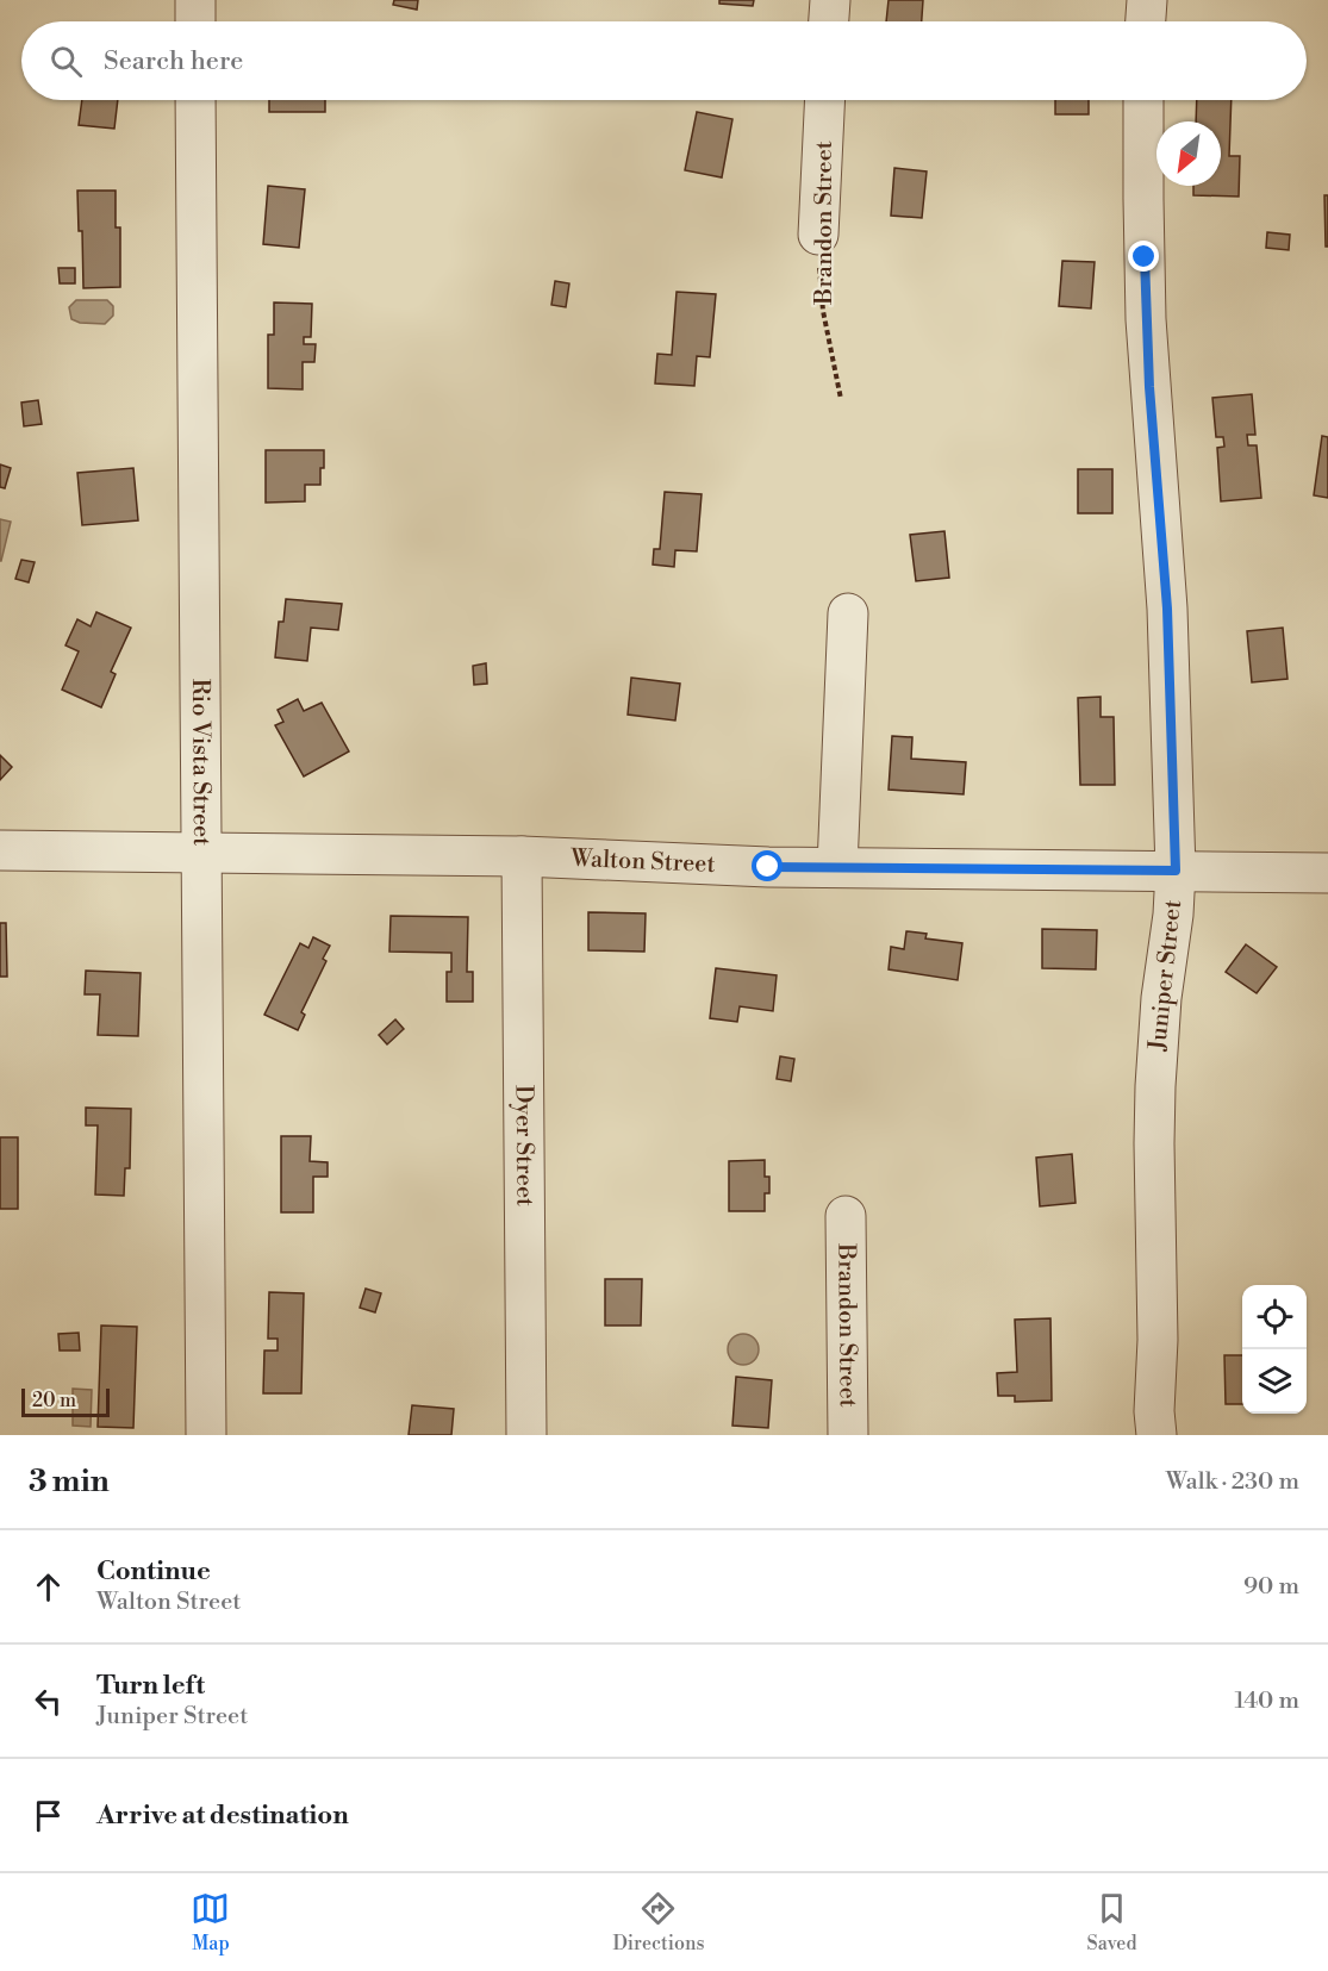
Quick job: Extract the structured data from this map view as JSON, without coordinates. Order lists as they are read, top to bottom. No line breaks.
{"streets":{"street":["Brandon Street","Rio Vista Street","Walton Street","Juniper Street","Dyer Street"]},"crossings":[["Rio Vista Street","Walton Street"],["Walton Street","Juniper Street"],["Walton Street","Dyer Street"]],"scale_bar":"20 m","north":"bottom left","page":{"search":"Search here","scale":"20 m","heading":["3 min","Walk · 230 m"],"list":[["Continue","Walton Street","90 m"],["Turn left","Juniper Street","140 m"],"Arrive at destination"],"nav":["Map","Directions","Saved"]}}
